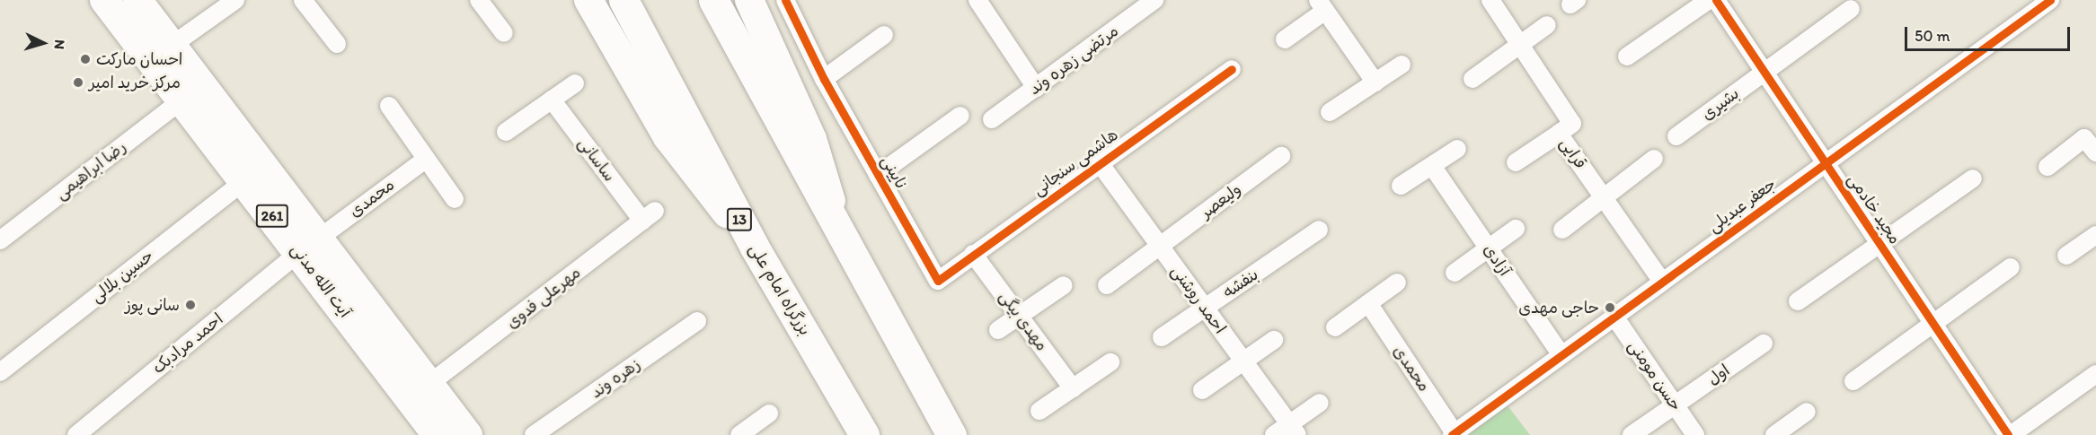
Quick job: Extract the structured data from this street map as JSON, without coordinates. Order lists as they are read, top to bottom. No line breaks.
{"streets":{"highway":["13","بزرگراه امام علی"],"main road":["261","آیت الله مدنی"],"street":["مرتضی زهره وند","بشیری","قرایی","ساسانی","هاشمی سنجانی","رضا ابراهیمی","نایینی","محمدی","ولیعصر","جعفر عبدیلی","مجید خادمی","آزادی","حسین بلالی","بنفشه","مهرعلی فدوی","احمد روشنی","مهدی بیگی","احمد مرادبک","اول","حسن مومنی","زهره وند"]},"crossings":[["بشیری","مجید خادمی"],["قرایی","جعفر عبدیلی"],["ساسانی","مهرعلی فدوی"],["هاشمی سنجانی","نایینی"],["هاشمی سنجانی","احمد روشنی"],["هاشمی سنجانی","مهدی بیگی"],["رضا ابراهیمی","آیت الله مدنی"],["محمدی","جعفر عبدیلی"],["محمدی","آیت الله مدنی"],["محمدی","احمد مرادبک"],["ولیعصر","احمد روشنی"],["جعفر عبدیلی","مجید خادمی"],["جعفر عبدیلی","آزادی"],["جعفر عبدیلی","حسن مومنی"],["حسین بلالی","آیت الله مدنی"],["آیت الله مدنی","مهرعلی فدوی"],["آیت الله مدنی","احمد مرادبک"],["بنفشه","احمد روشنی"],["اول","حسن مومنی"]],"places":["احسان مارکت","مرکز خرید امیر","سانی پوز","حاجی مهدی"],"scale_bar":"50 m","north":"right"}
